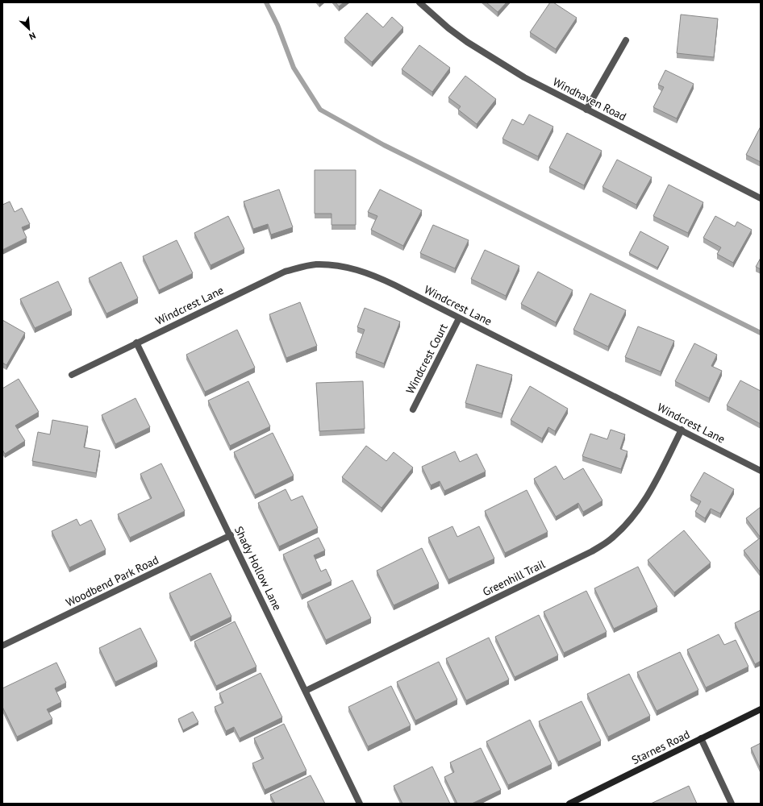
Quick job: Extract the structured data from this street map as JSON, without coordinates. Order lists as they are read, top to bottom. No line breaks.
{"streets":{"main road":["Starnes Road"],"street":["Windhaven Road","Windcrest Lane","Windcrest Court","Shady Hollow Lane","Greenhill Trail","Woodbend Park Road"]},"crossings":[["Windcrest Lane","Windcrest Court"],["Windcrest Lane","Shady Hollow Lane"],["Windcrest Lane","Greenhill Trail"],["Shady Hollow Lane","Greenhill Trail"],["Shady Hollow Lane","Woodbend Park Road"]],"north":"bottom right"}
